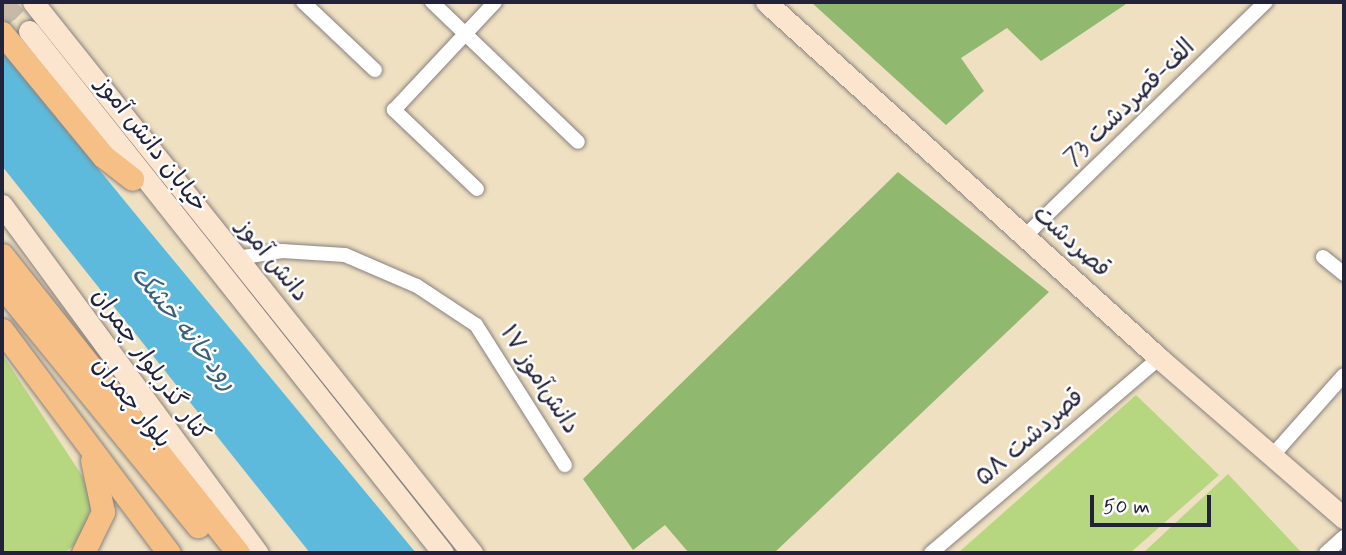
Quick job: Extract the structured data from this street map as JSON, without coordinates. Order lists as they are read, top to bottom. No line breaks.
{"streets":{"main road":["خیابان دانش آموز","قصردشت","دانش آموز","کنار گذربلوار چمران","بلوار چمران"],"street":["73 الف-قصردشت","دانش‌آموز ۱۷","قصردشت ۵۸"]},"crossings":[["73 الف-قصردشت","قصردشت"],["قصردشت","قصردشت ۵۸"],["دانش آموز","دانش‌آموز ۱۷"]],"water":["رودخانه خشک"],"scale_bar":"50 m"}
